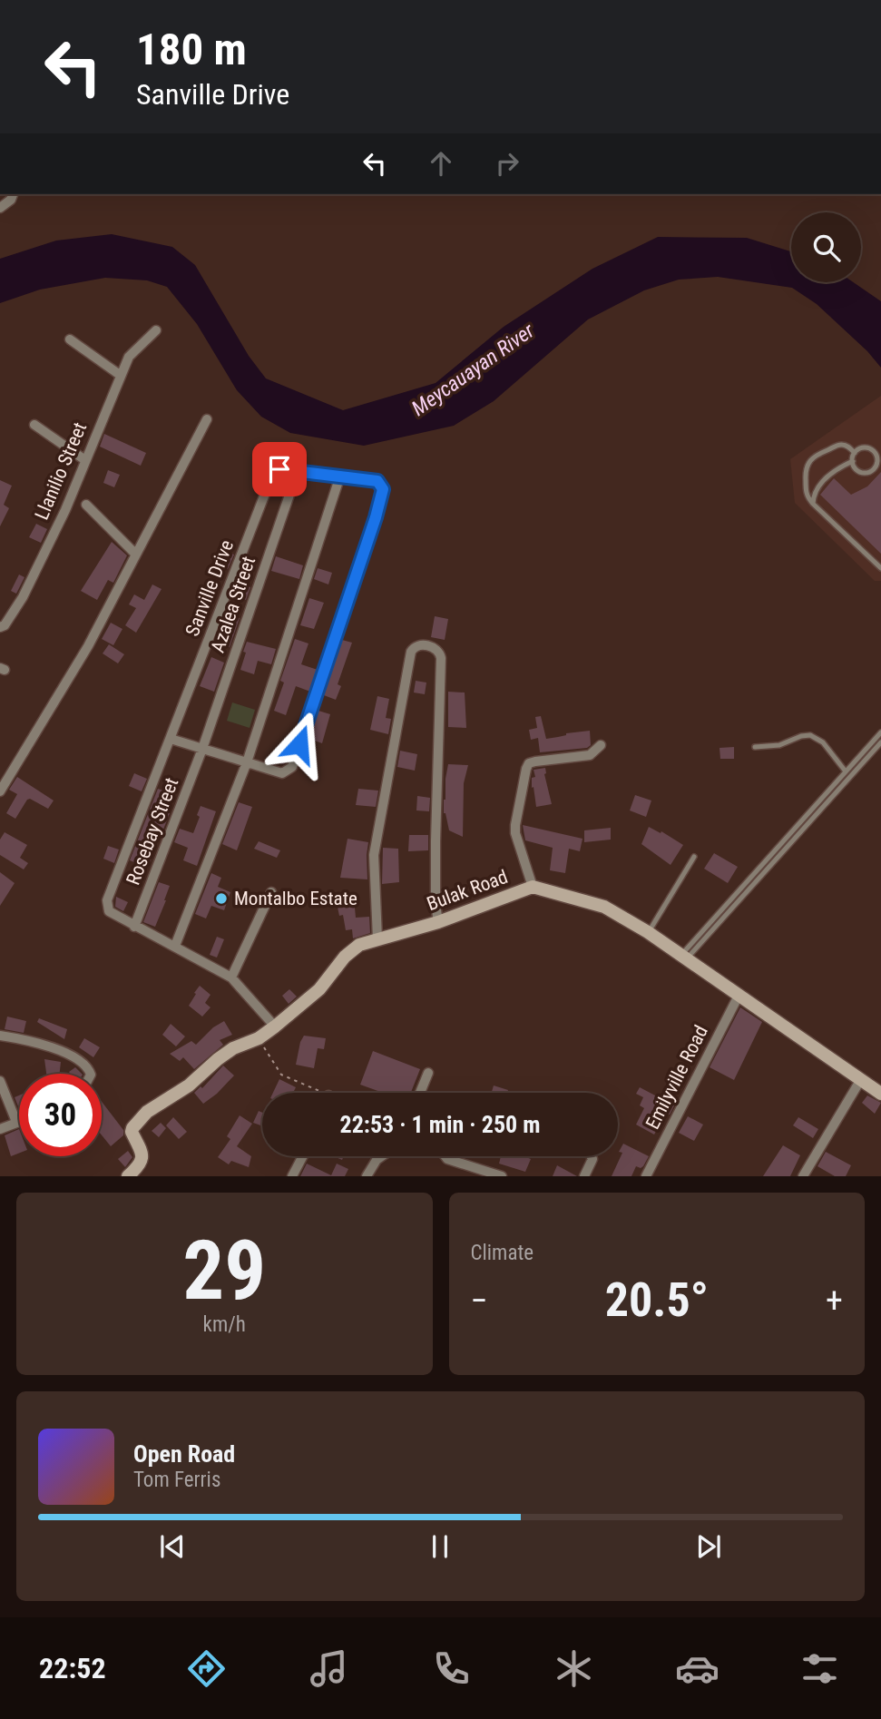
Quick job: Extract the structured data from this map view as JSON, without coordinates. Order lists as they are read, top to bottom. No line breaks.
{"streets":{"street":["Llanilio Street","Sanville Drive","Azalea Street","Rosebay Street","Bulak Road","Emilyville Road"]},"crossings":[["Sanville Drive","Azalea Street"],["Sanville Drive","Rosebay Street"],["Sanville Drive","Bulak Road"],["Azalea Street","Rosebay Street"],["Bulak Road","Emilyville Road"]],"water":["Meycauayan River"],"places":["Montalbo Estate"],"page":{"turn":["180 m","Sanville Drive"],"limit":"30","trip":"22:53 · 1 min · 250 m","tile":[["29","km/h"],"Climate"],"heat":["−","20.5°","+"],"song":["Open Road","Tom Ferris"],"tabs":"22:52"}}
